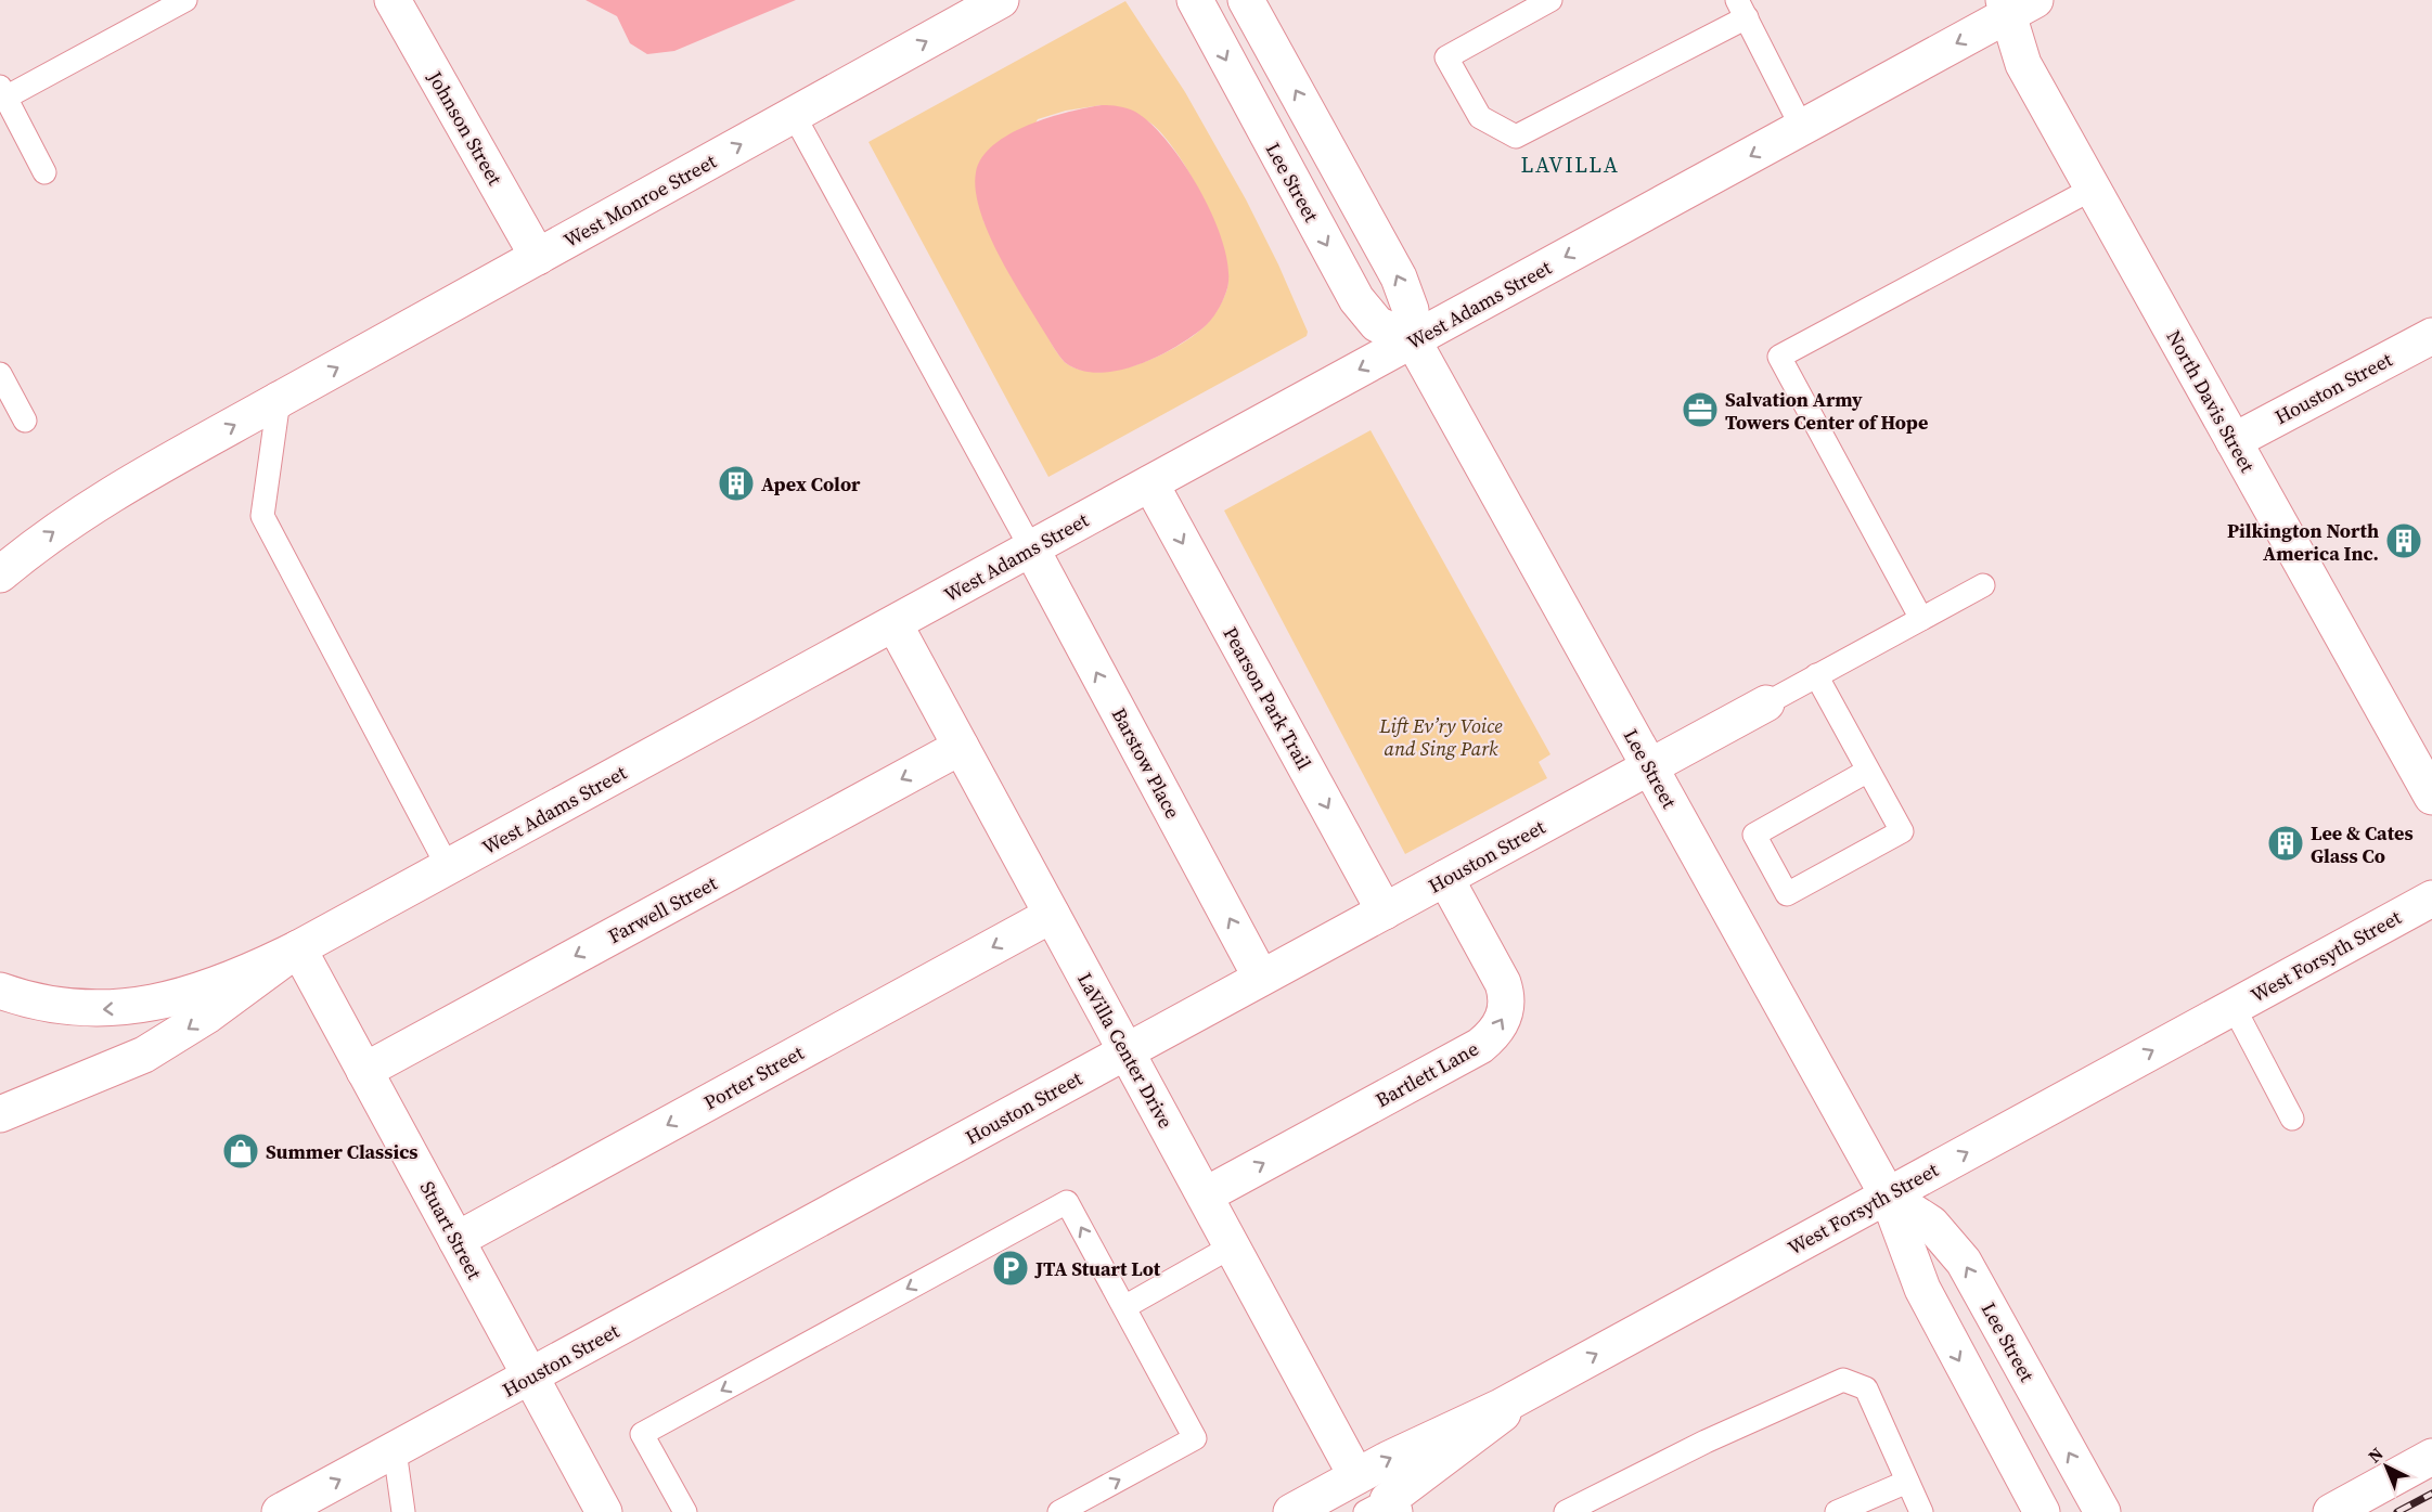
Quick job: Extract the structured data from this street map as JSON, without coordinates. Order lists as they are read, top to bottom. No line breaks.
{"streets":{"main road":["Johnson Street","Lee Street","West Monroe Street","West Adams Street","Houston Street","North Davis Street","Pearson Park Trail","Barstow Place","Farwell Street","West Forsyth Street","LaVilla Center Drive","Bartlett Lane","Porter Street","Stuart Street"]},"crossings":[["Johnson Street","West Monroe Street"],["Lee Street","West Adams Street"],["Lee Street","Houston Street"],["Lee Street","West Forsyth Street"],["West Adams Street","North Davis Street"],["West Adams Street","Pearson Park Trail"],["West Adams Street","Barstow Place"],["West Adams Street","LaVilla Center Drive"],["West Adams Street","Stuart Street"],["Houston Street","North Davis Street"],["Houston Street","Pearson Park Trail"],["Houston Street","Barstow Place"],["Houston Street","LaVilla Center Drive"],["Houston Street","Bartlett Lane"],["Houston Street","Stuart Street"],["Farwell Street","LaVilla Center Drive"],["Farwell Street","Stuart Street"],["West Forsyth Street","LaVilla Center Drive"],["LaVilla Center Drive","Bartlett Lane"],["LaVilla Center Drive","Porter Street"],["Porter Street","Stuart Street"]],"one_way":["West Monroe Street","West Adams Street","Pearson Park Trail","Barstow Place","Farwell Street","West Forsyth Street","Porter Street"],"districts":["LAVILLA"],"parks":["Lift Ev’ry Voice and Sing Park"],"places":{"office":["Salvation Army Towers Center of Hope"],"building":["Apex Color","Pilkington North America Inc.","Lee & Cates Glass Co"],"shop":["Summer Classics"],"parking":["JTA Stuart Lot"]},"north":"top left"}
